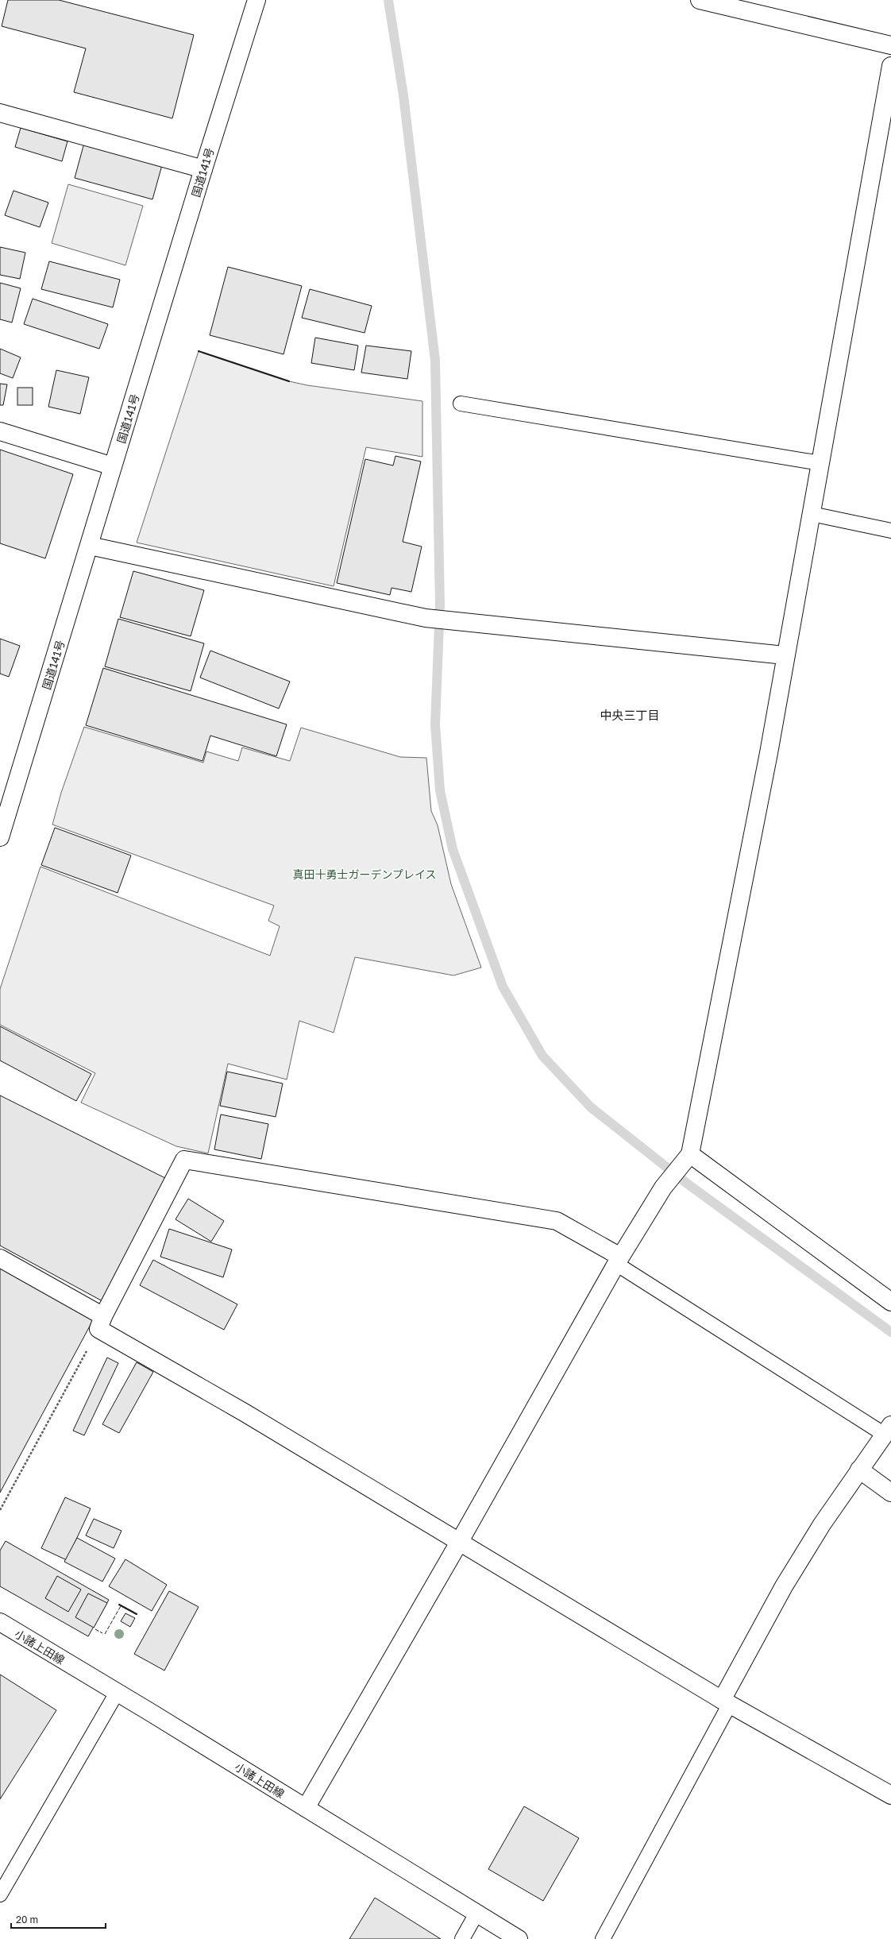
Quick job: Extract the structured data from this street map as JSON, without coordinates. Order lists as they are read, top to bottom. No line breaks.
{"streets":{"main road":["国道141号","小諸上田線"]},"districts":["中央三丁目"],"parks":["真田十勇士ガーデンプレイス"],"scale_bar":"20 m"}
